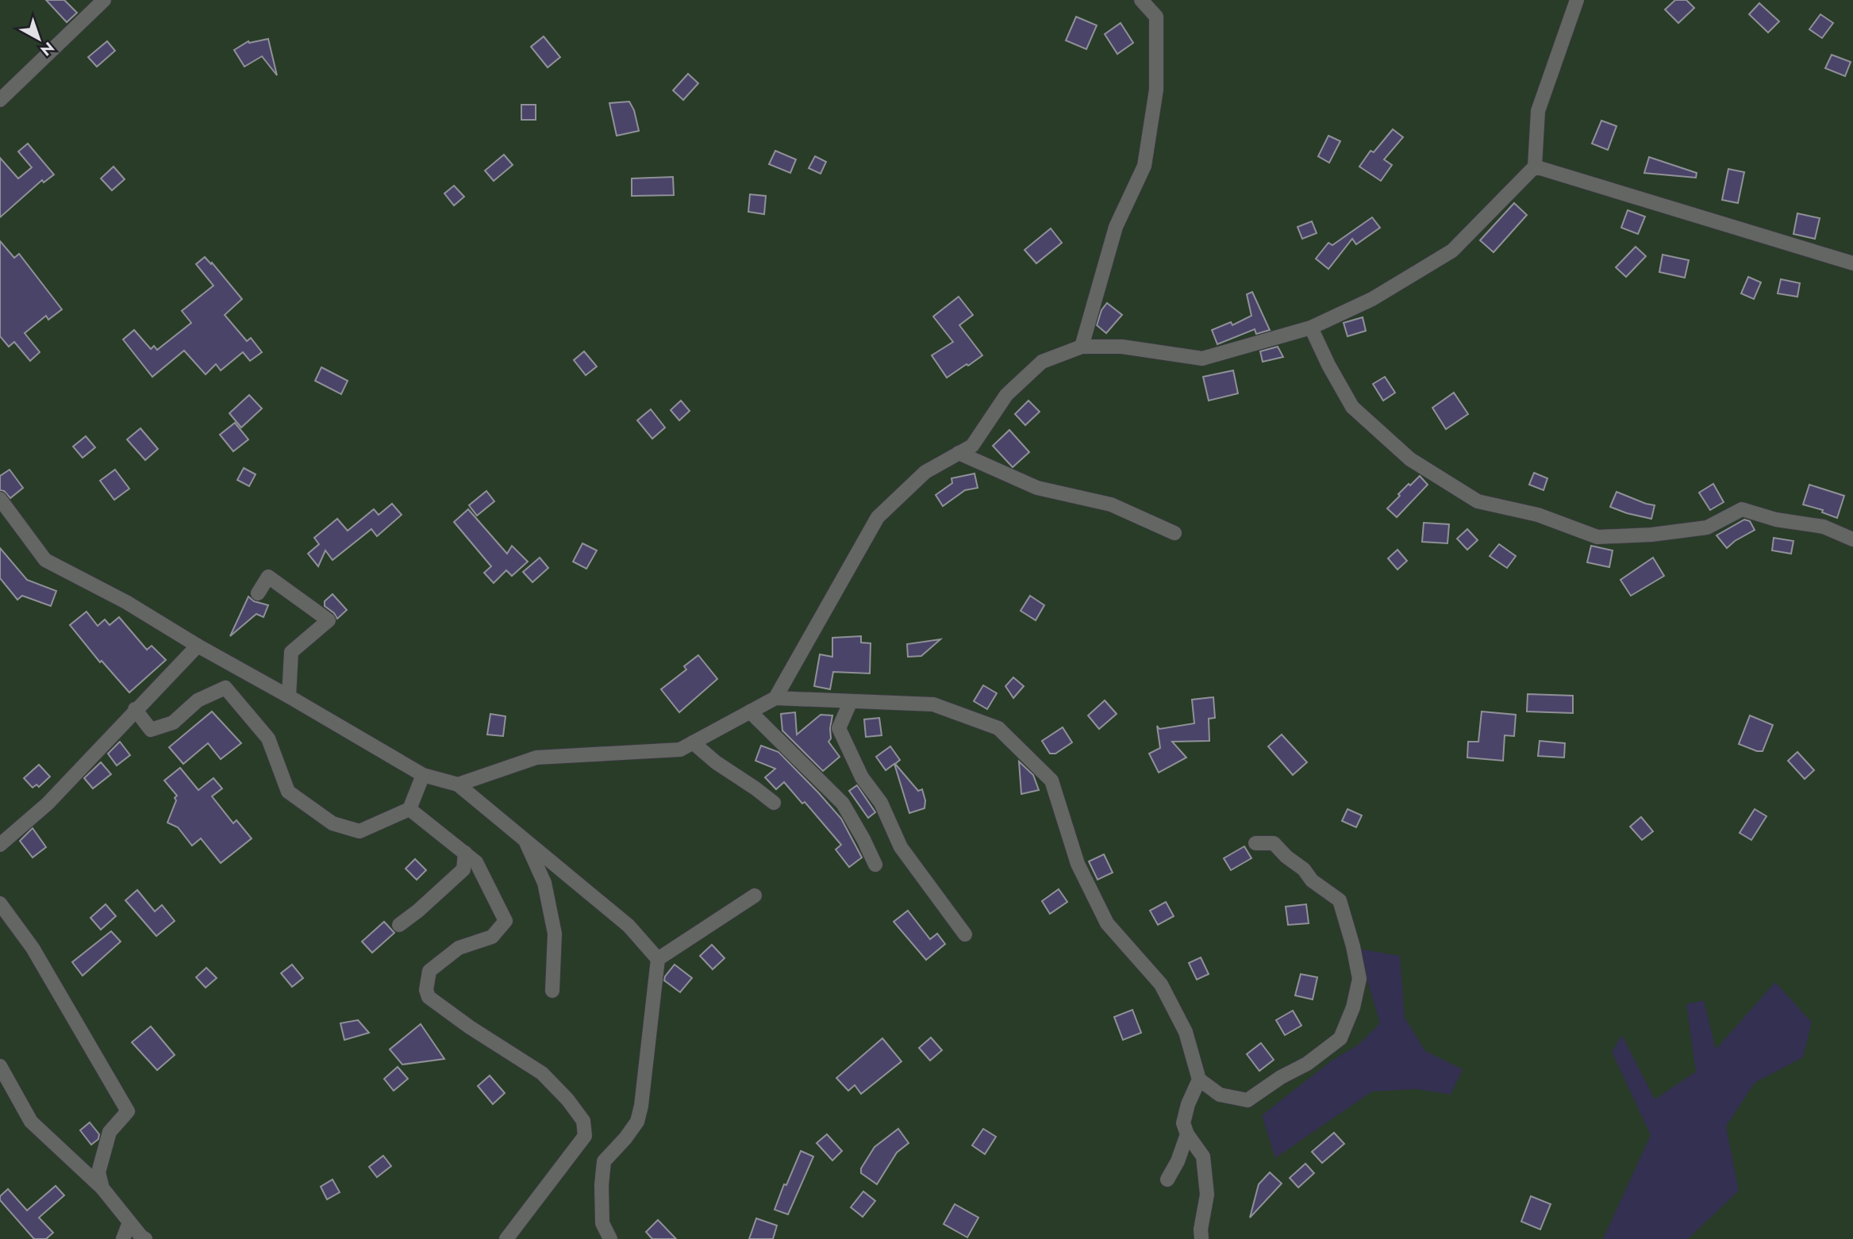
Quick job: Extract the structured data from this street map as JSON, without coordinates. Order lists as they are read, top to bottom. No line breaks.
{"north":"bottom right"}
